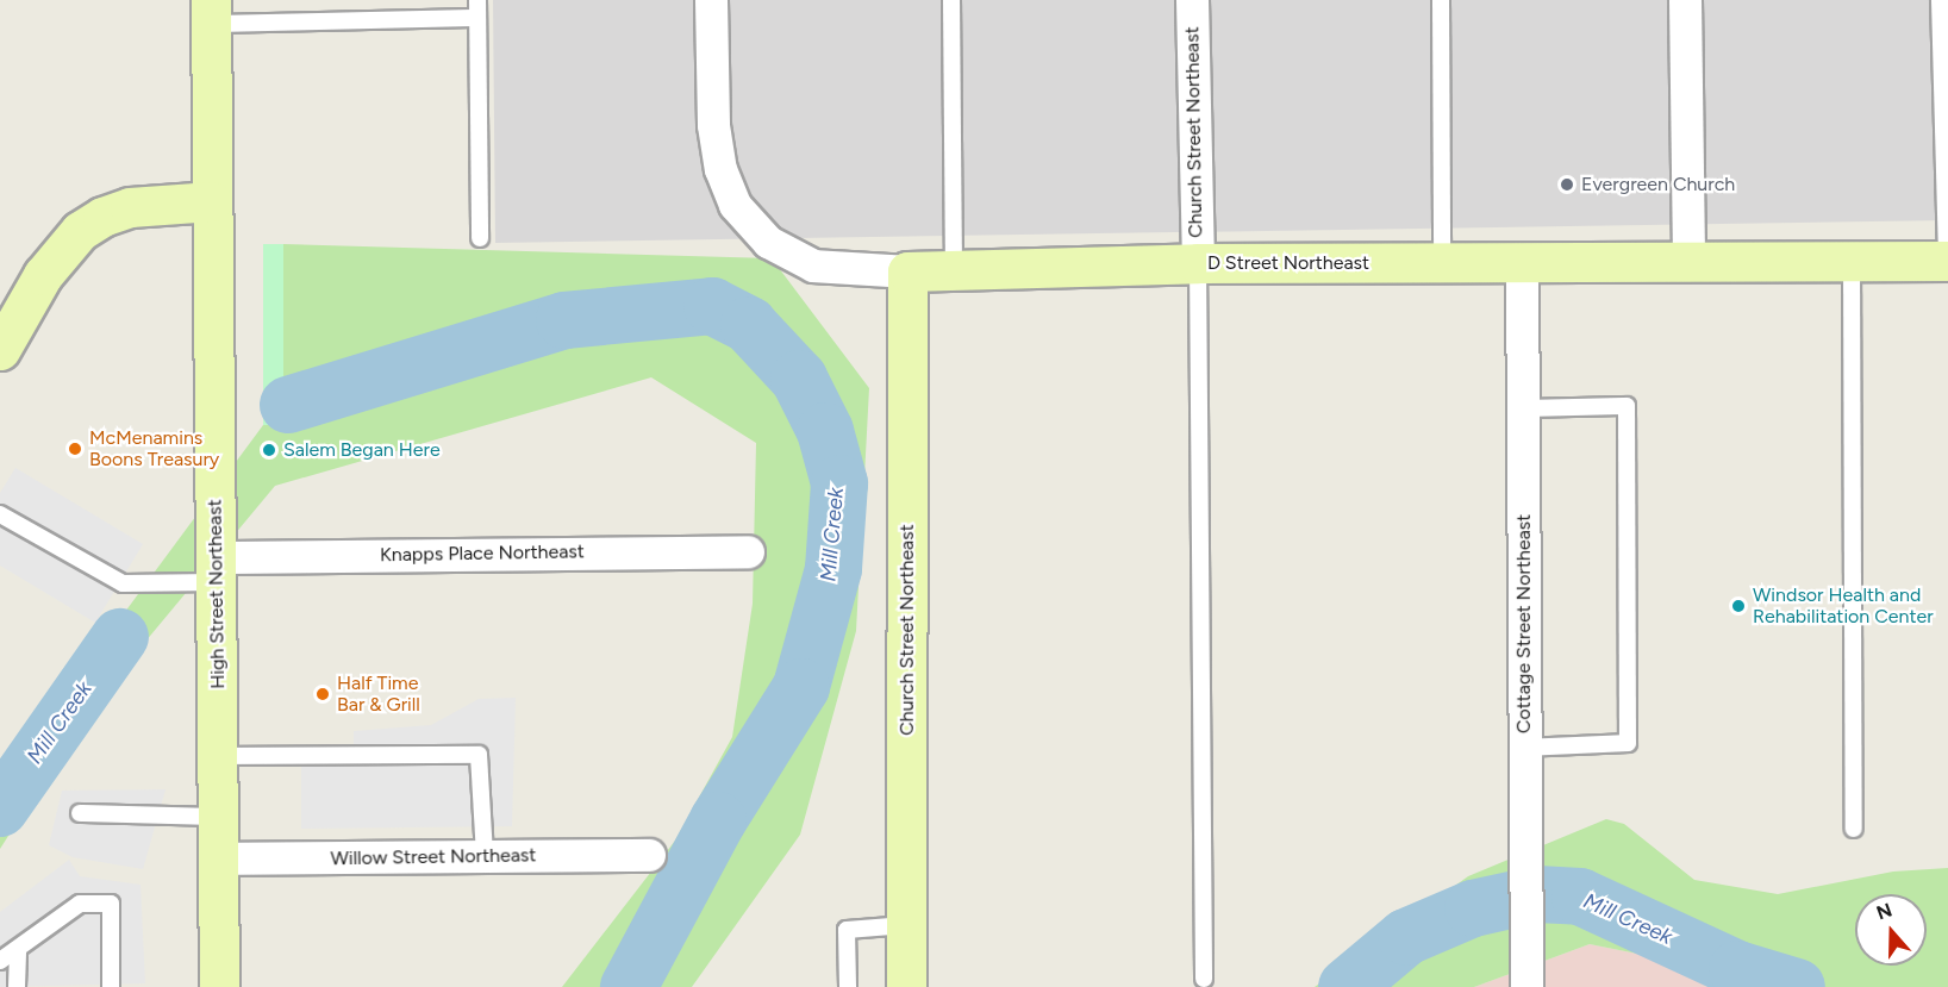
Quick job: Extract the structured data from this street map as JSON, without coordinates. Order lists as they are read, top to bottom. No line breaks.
{"streets":{"street":["Church Street Northeast","D Street Northeast","Knapps Place Northeast","High Street Northeast","Cottage Street Northeast","Willow Street Northeast"]},"crossings":[["Church Street Northeast","D Street Northeast"],["D Street Northeast","Cottage Street Northeast"],["Knapps Place Northeast","High Street Northeast"],["High Street Northeast","Willow Street Northeast"]],"water":["Mill Creek"],"places":["Evergreen Church","McMenamins Boons Treasury","Salem Began Here","Windsor Health and Rehabilitation Center","Half Time Bar & Grill"],"north":"top"}
